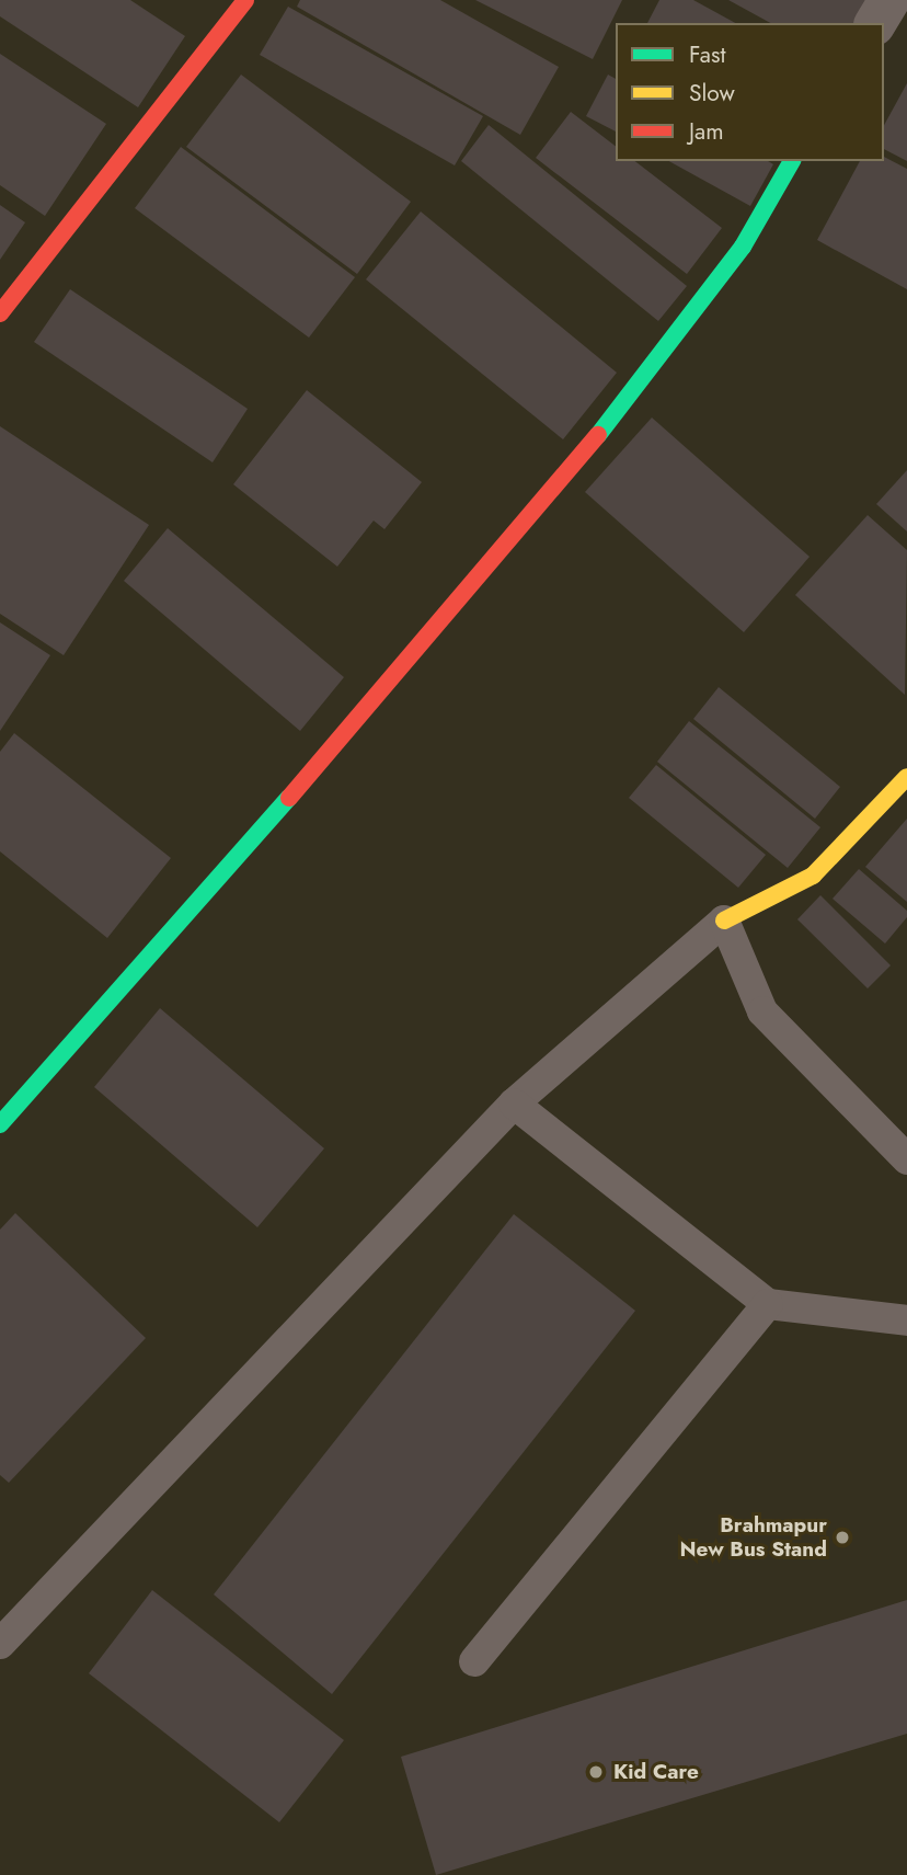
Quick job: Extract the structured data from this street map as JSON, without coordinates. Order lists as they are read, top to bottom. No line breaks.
{"places":["Brahmapur New Bus Stand","Kid Care"],"legend":["Fast","Slow","Jam"]}
